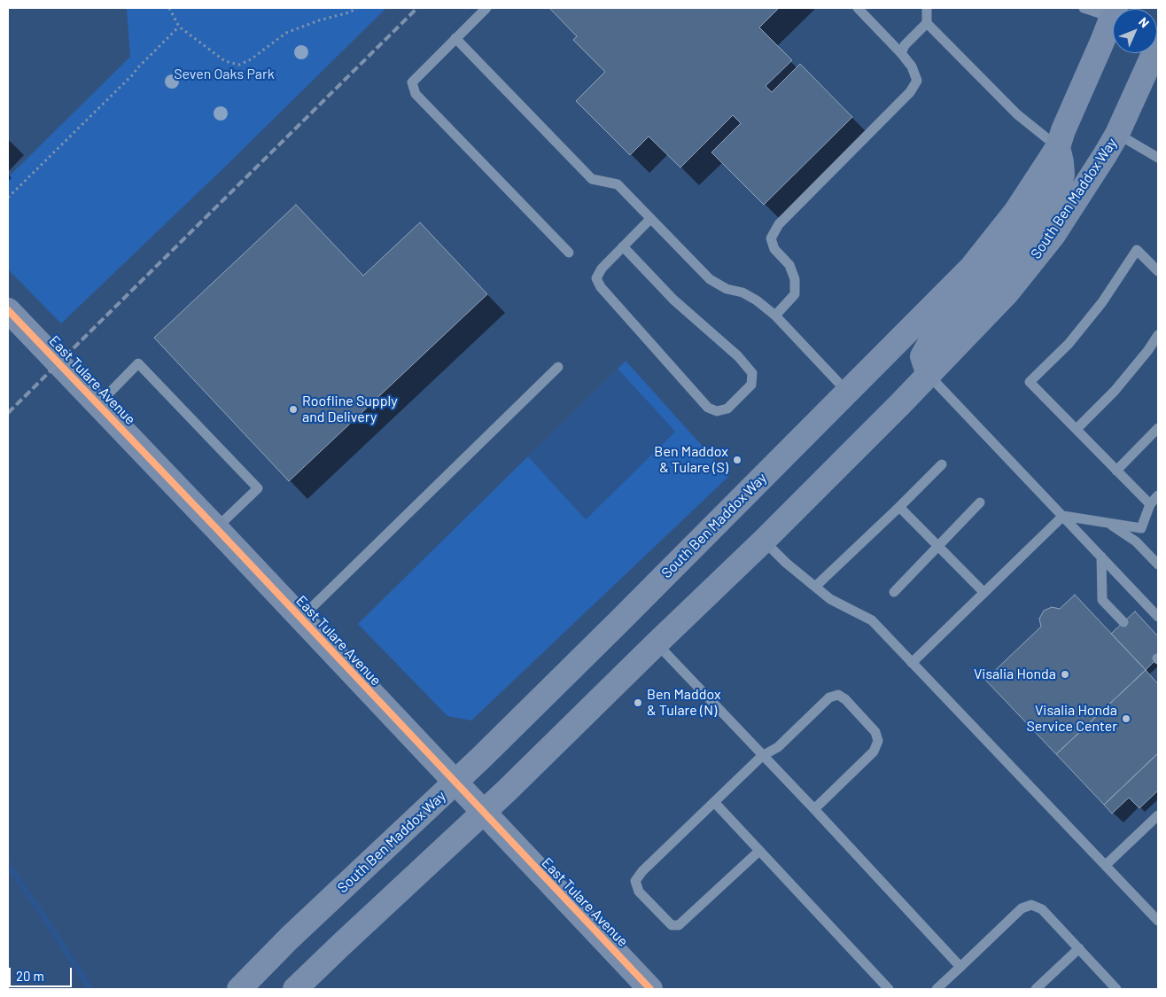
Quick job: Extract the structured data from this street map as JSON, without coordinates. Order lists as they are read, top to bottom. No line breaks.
{"streets":{"main road":["South Ben Maddox Way","East Tulare Avenue"]},"crossings":[["South Ben Maddox Way","East Tulare Avenue"]],"parks":["Seven Oaks Park"],"places":["Roofline Supply and Delivery","Ben Maddox & Tulare (S)","Visalia Honda","Ben Maddox & Tulare (N)","Visalia Honda Service Center"],"scale_bar":"20 m","north":"top right"}
